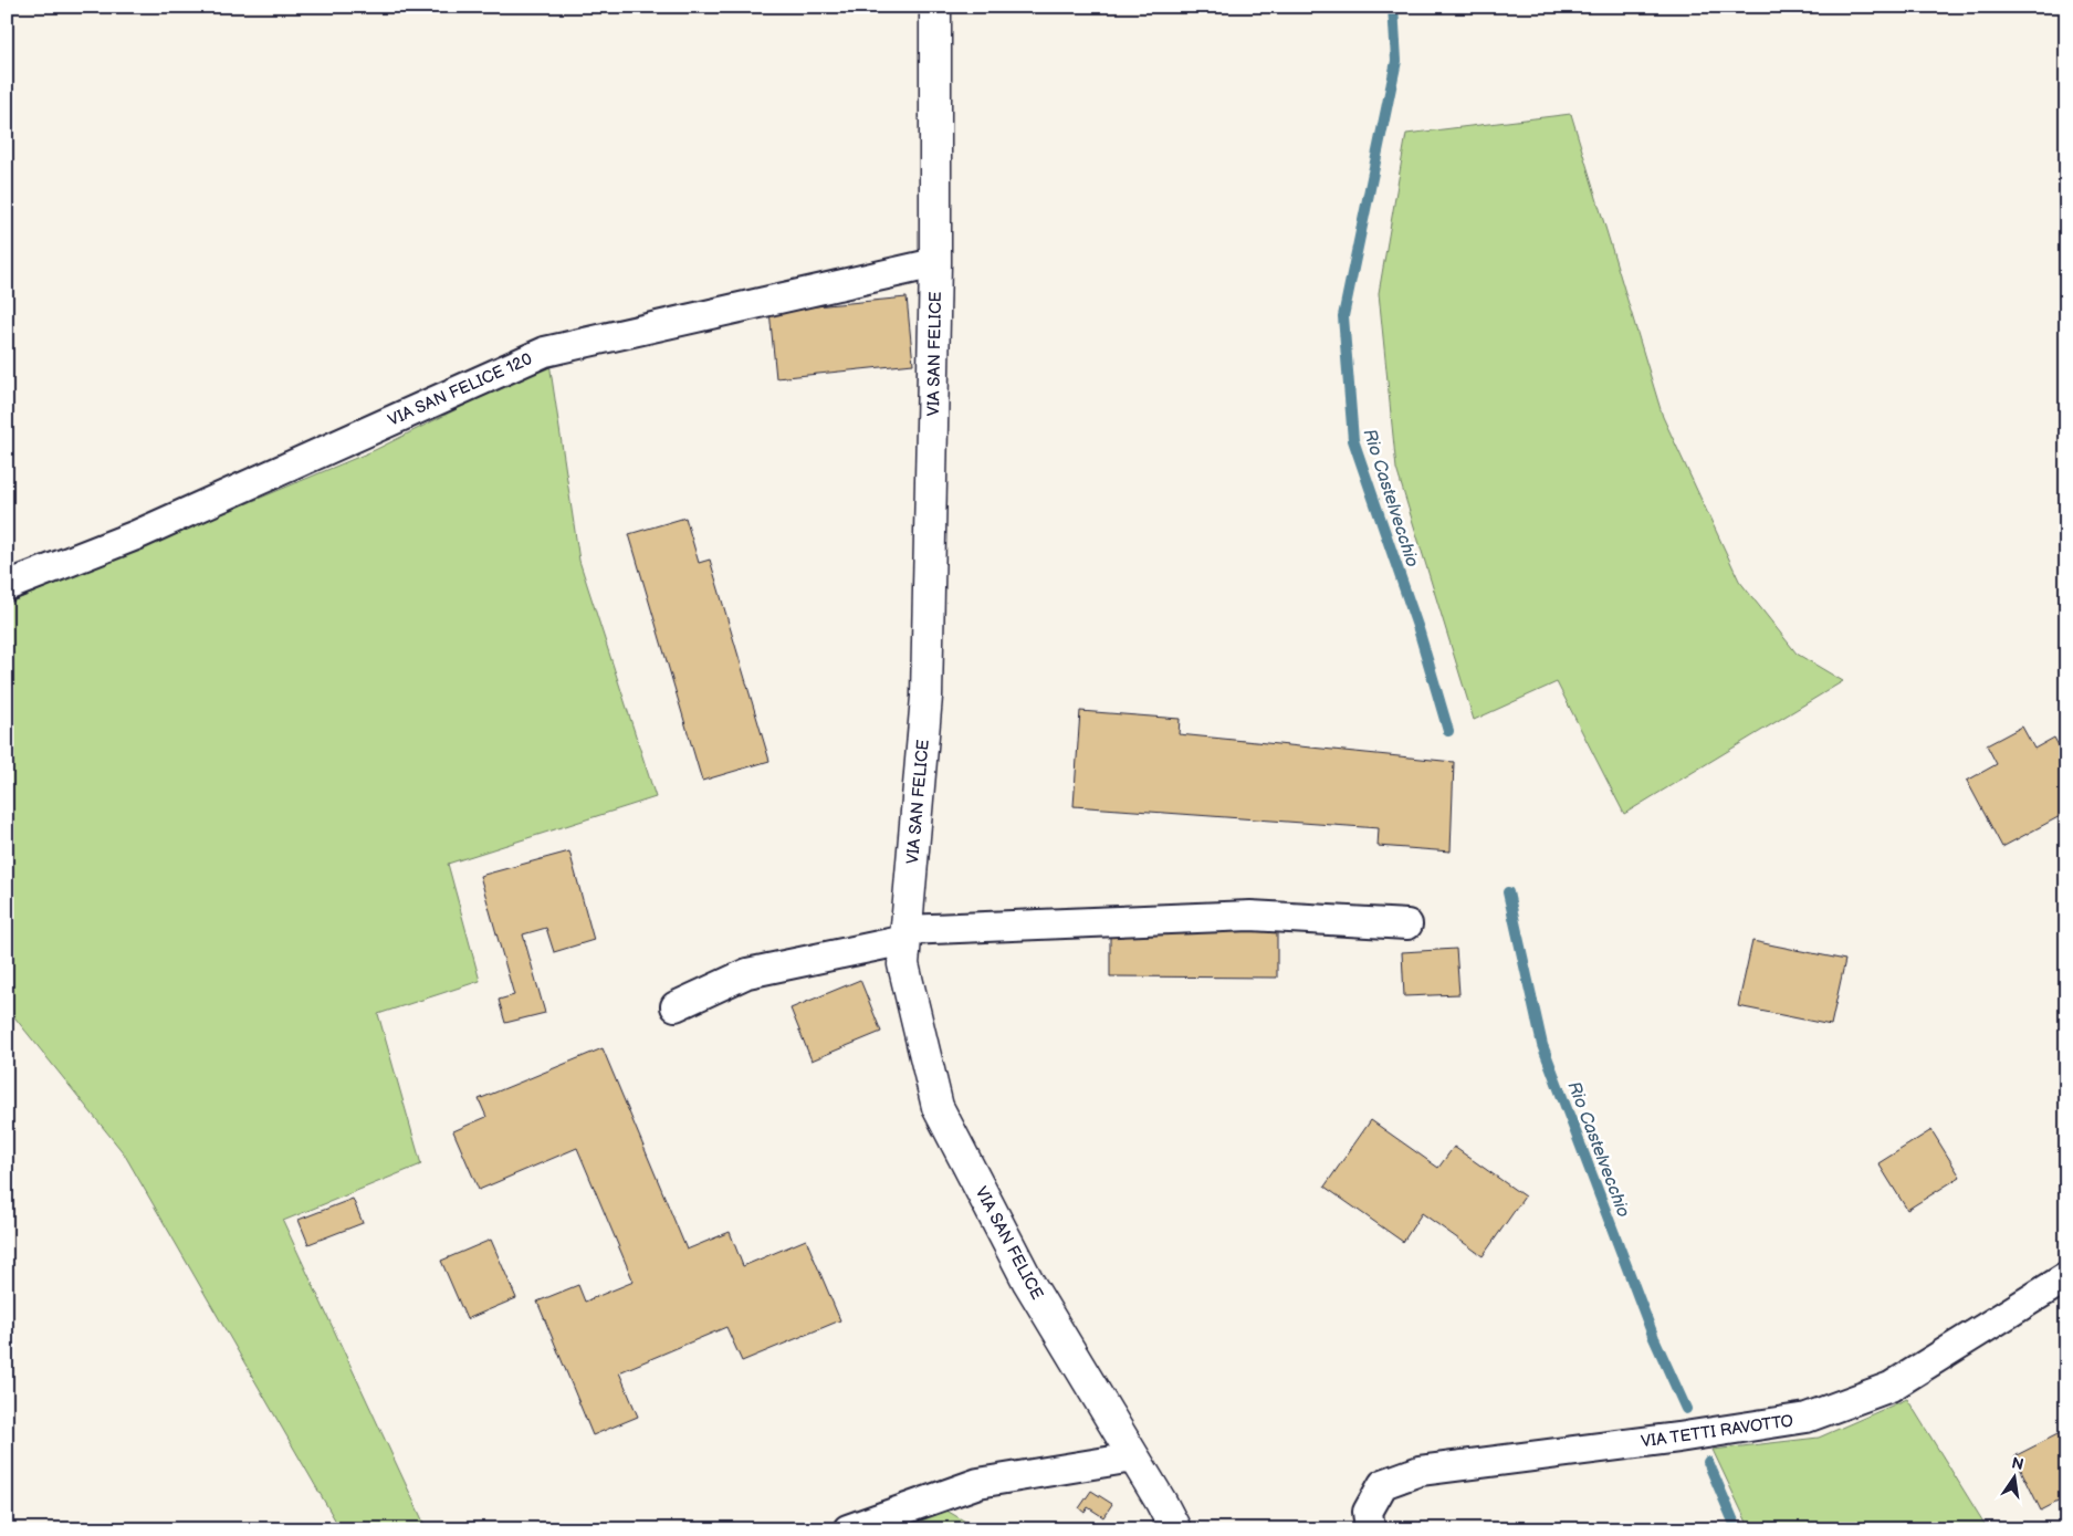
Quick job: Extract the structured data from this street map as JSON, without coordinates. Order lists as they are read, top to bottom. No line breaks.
{"streets":{"street":["VIA SAN FELICE","VIA SAN FELICE 120","VIA TETTI RAVOTTO"]},"crossings":[["VIA SAN FELICE","VIA SAN FELICE 120"]],"water":["Rio Castelvecchio"],"north":"top"}
